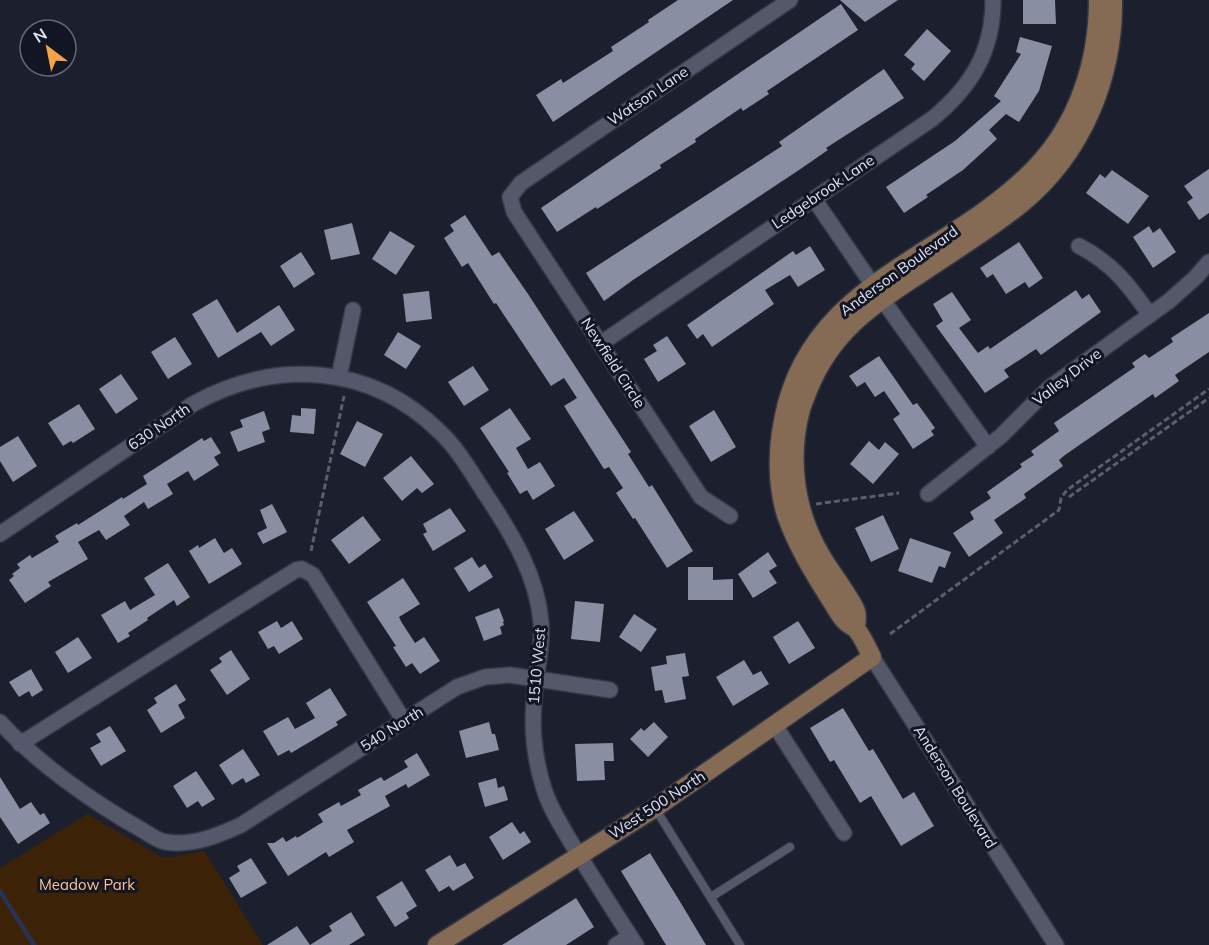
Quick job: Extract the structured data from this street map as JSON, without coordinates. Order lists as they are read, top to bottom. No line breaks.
{"streets":{"street":["Watson Lane","Ledgebrook Lane","Anderson Boulevard","Newfield Circle","Valley Drive","630 North","1510 West","540 North","West 500 North"]},"crossings":[["Watson Lane","Newfield Circle"],["Ledgebrook Lane","Newfield Circle"],["Anderson Boulevard","West 500 North"],["630 North","1510 West"],["1510 West","540 North"],["1510 West","West 500 North"]],"parks":["Meadow Park"],"north":"top left"}
